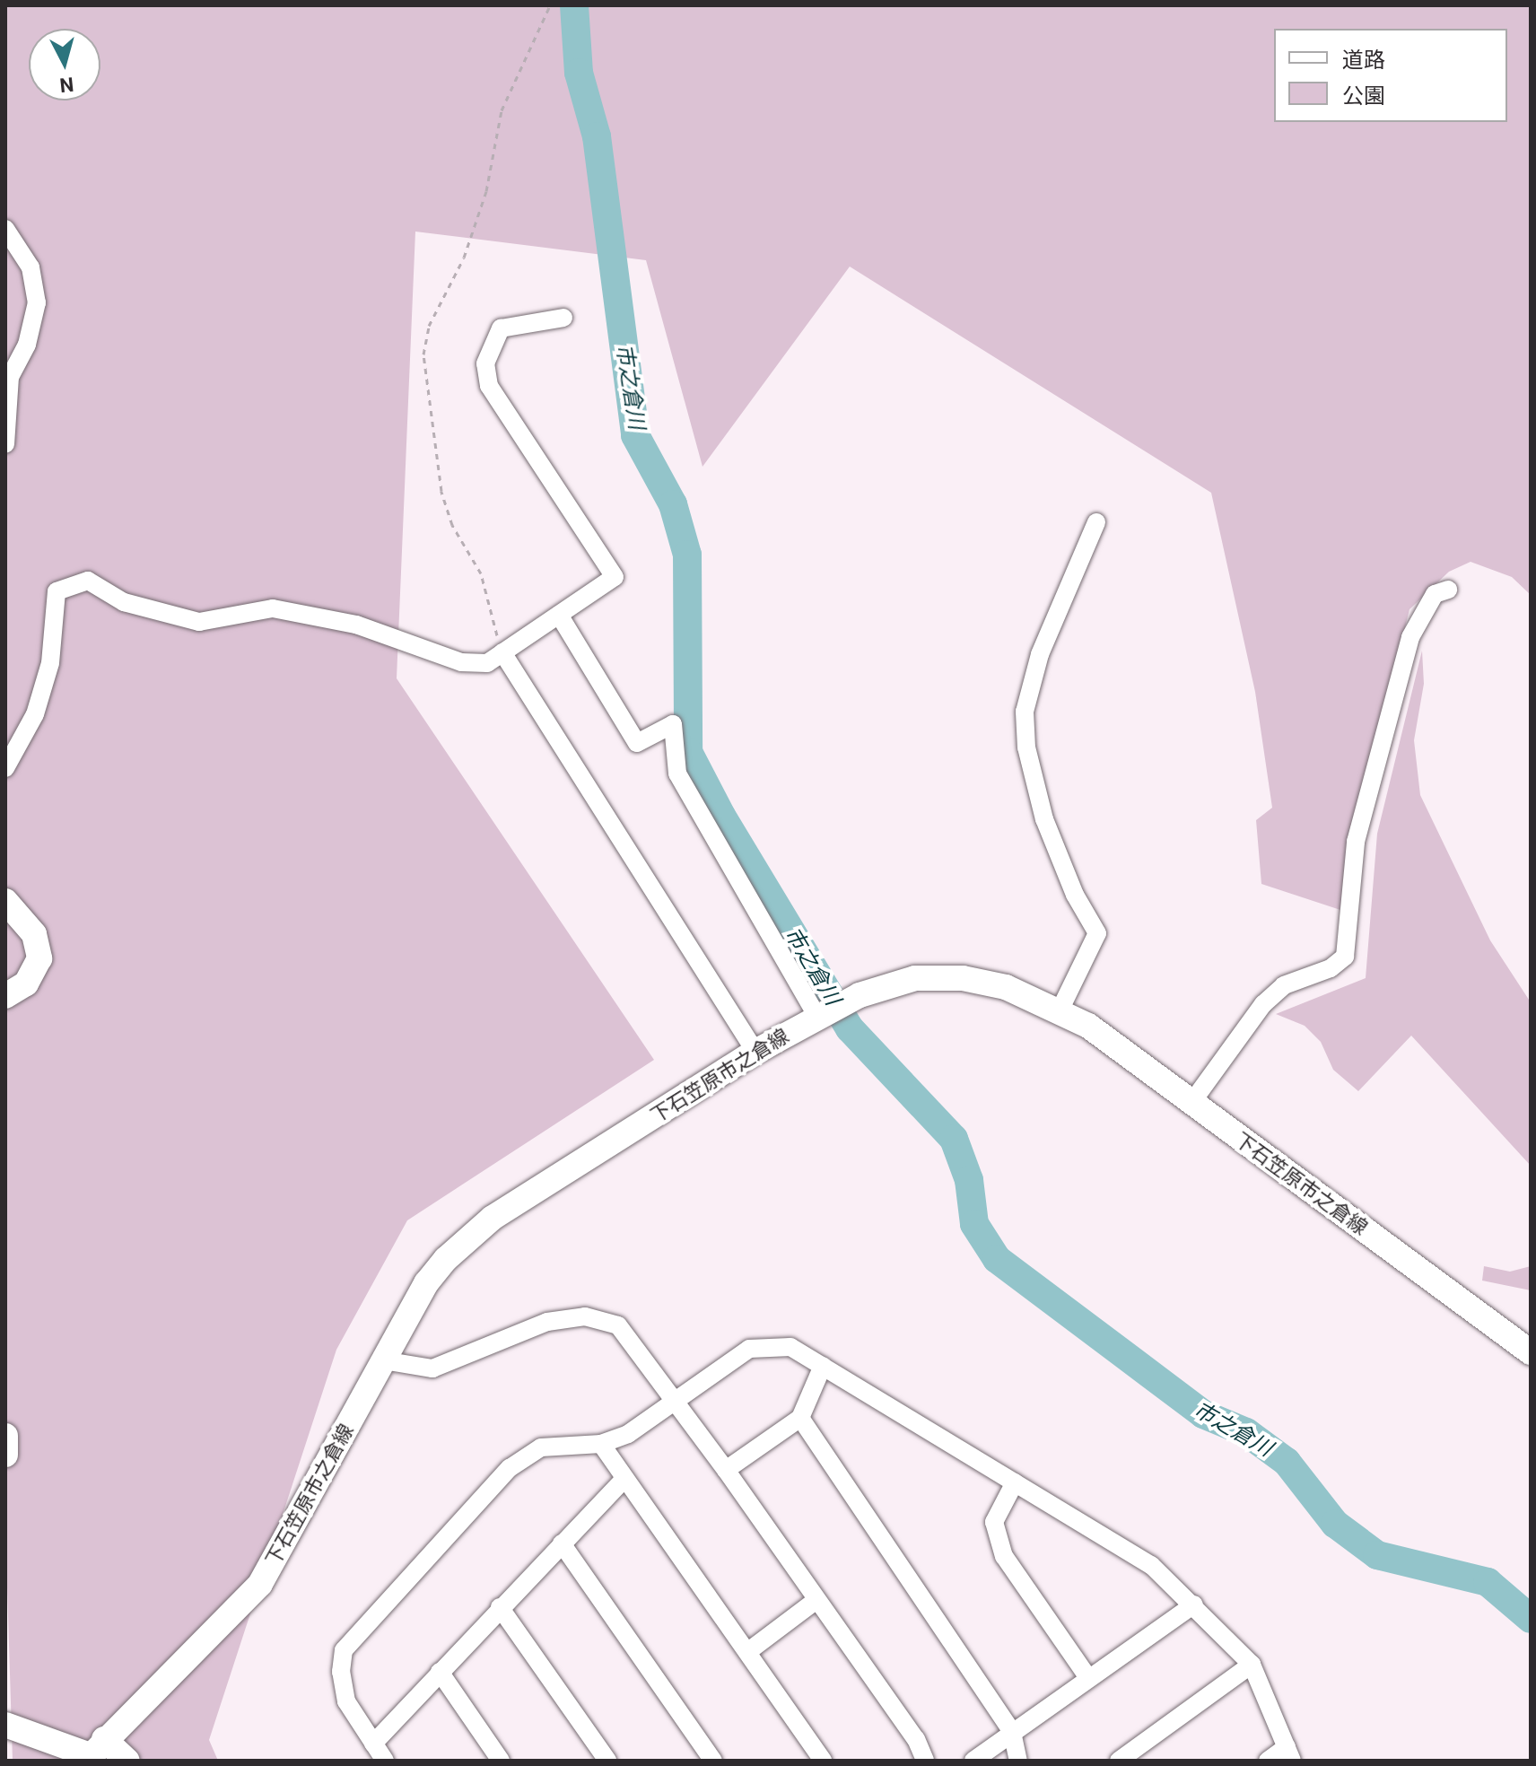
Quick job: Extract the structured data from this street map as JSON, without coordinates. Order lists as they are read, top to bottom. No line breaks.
{"streets":{"main road":["下石笠原市之倉線"]},"water":["市之倉川"],"legend":["道路","公園"],"north":"bottom"}
